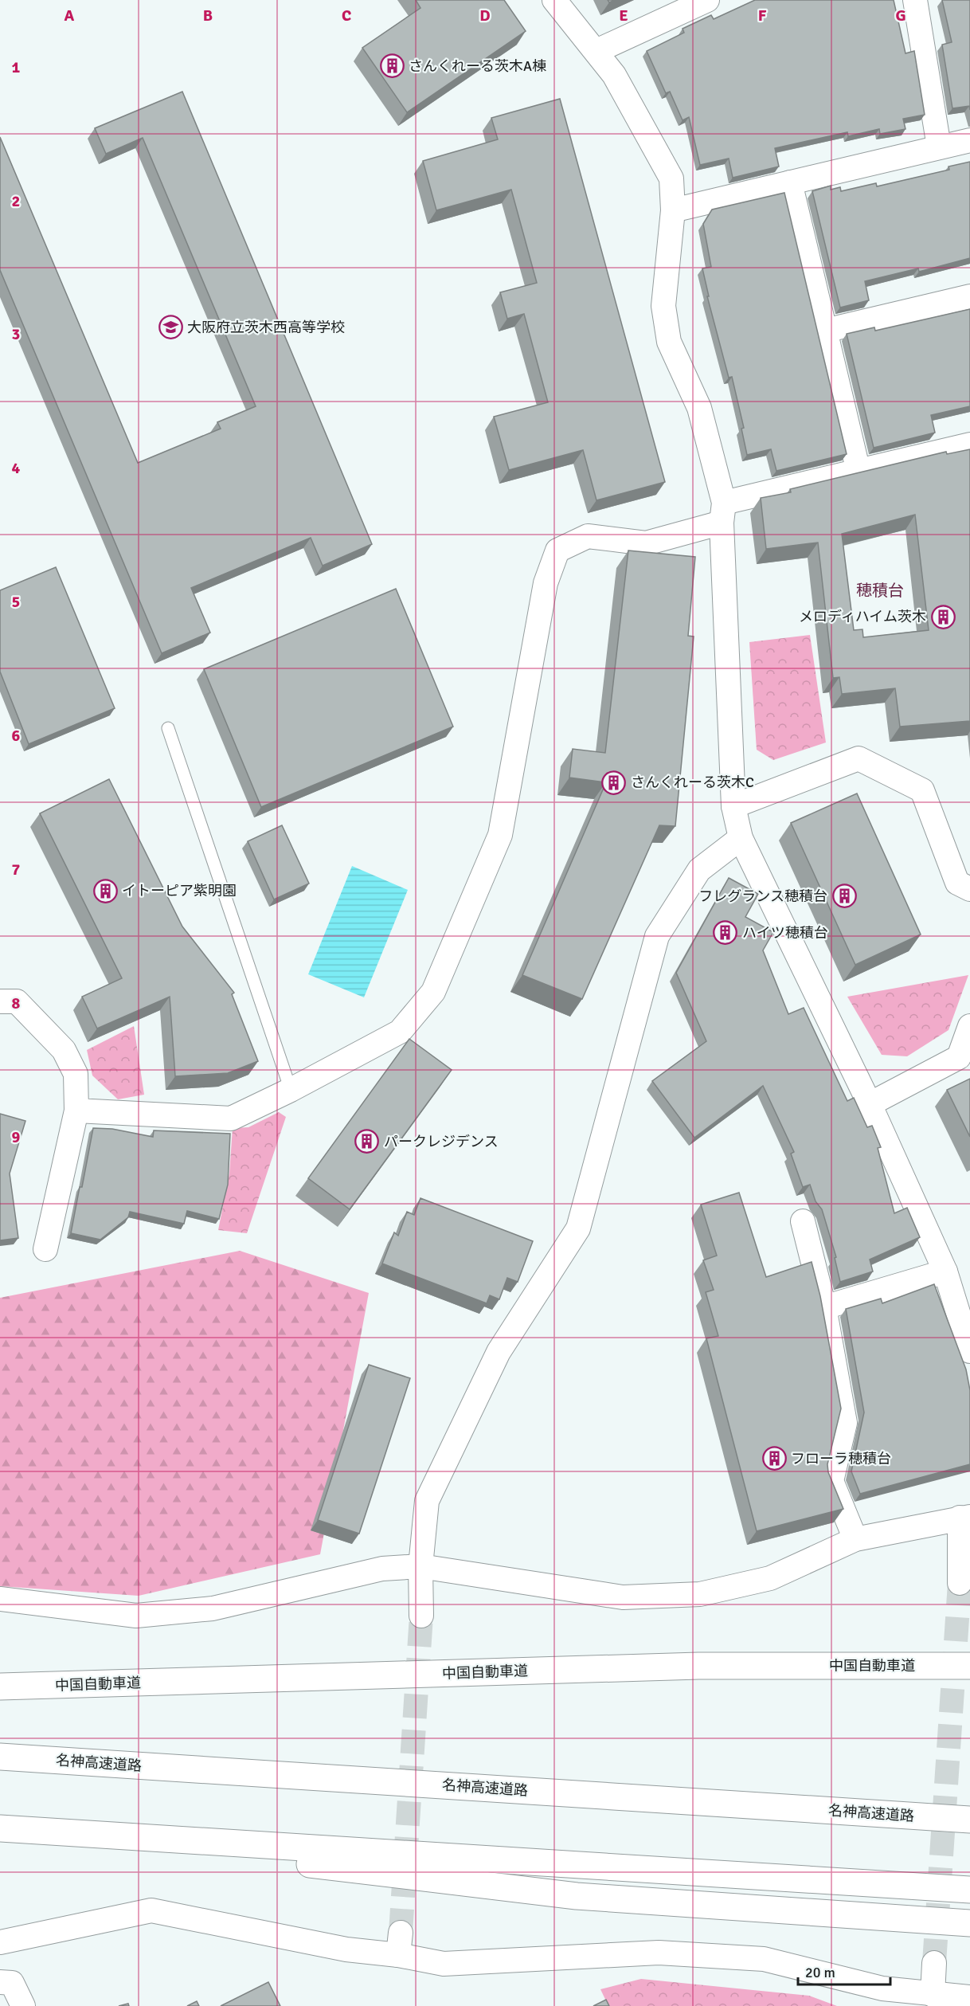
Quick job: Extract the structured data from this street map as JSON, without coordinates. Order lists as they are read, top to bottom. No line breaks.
{"streets":{"highway":["中国自動車道","名神高速道路"]},"districts":["穂積台"],"places":{"building":["さんくれーる茨木A棟","メロディハイム茨木","さんくれーる茨木C","イトーピア紫明園","フレグランス穂積台","ハイツ穂積台","パークレジデンス","フローラ穂積台"],"school or university":["大阪府立茨木西高等学校"]},"scale_bar":"20 m","grid":{"columns":["A","B","C","D","E","F","G"],"rows":["1","2","3","4","5","6","7","8","9"]}}
